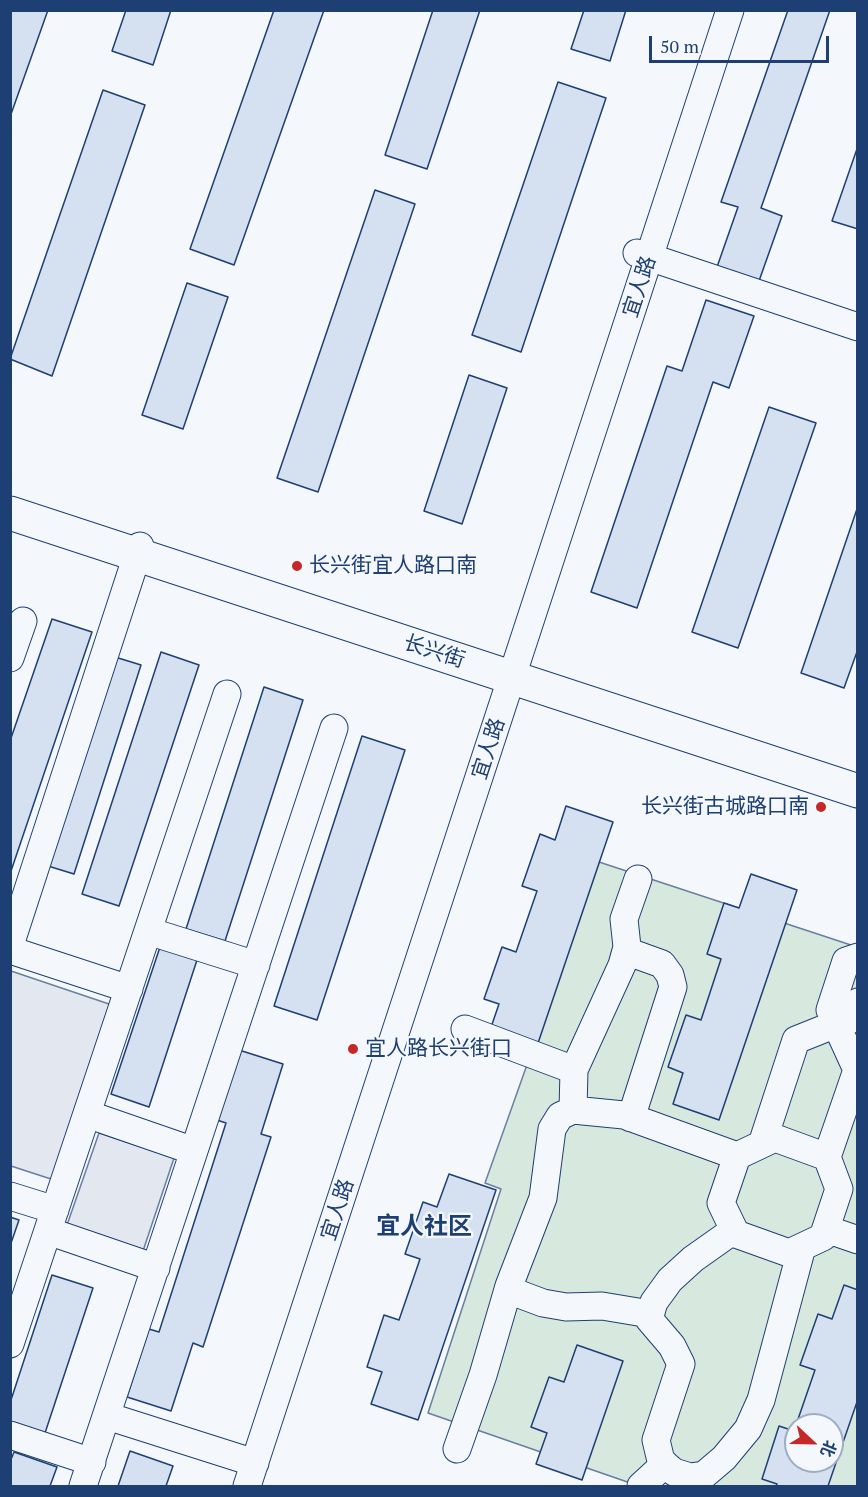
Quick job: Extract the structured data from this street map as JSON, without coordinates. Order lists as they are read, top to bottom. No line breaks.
{"streets":{"main road":["长兴街"],"street":["宜人路"]},"crossings":[["宜人路","长兴街"]],"districts":["宜人社区"],"places":["长兴街宜人路口南","长兴街古城路口南","宜人路长兴街口"],"scale_bar":"50 m","north":"right"}
